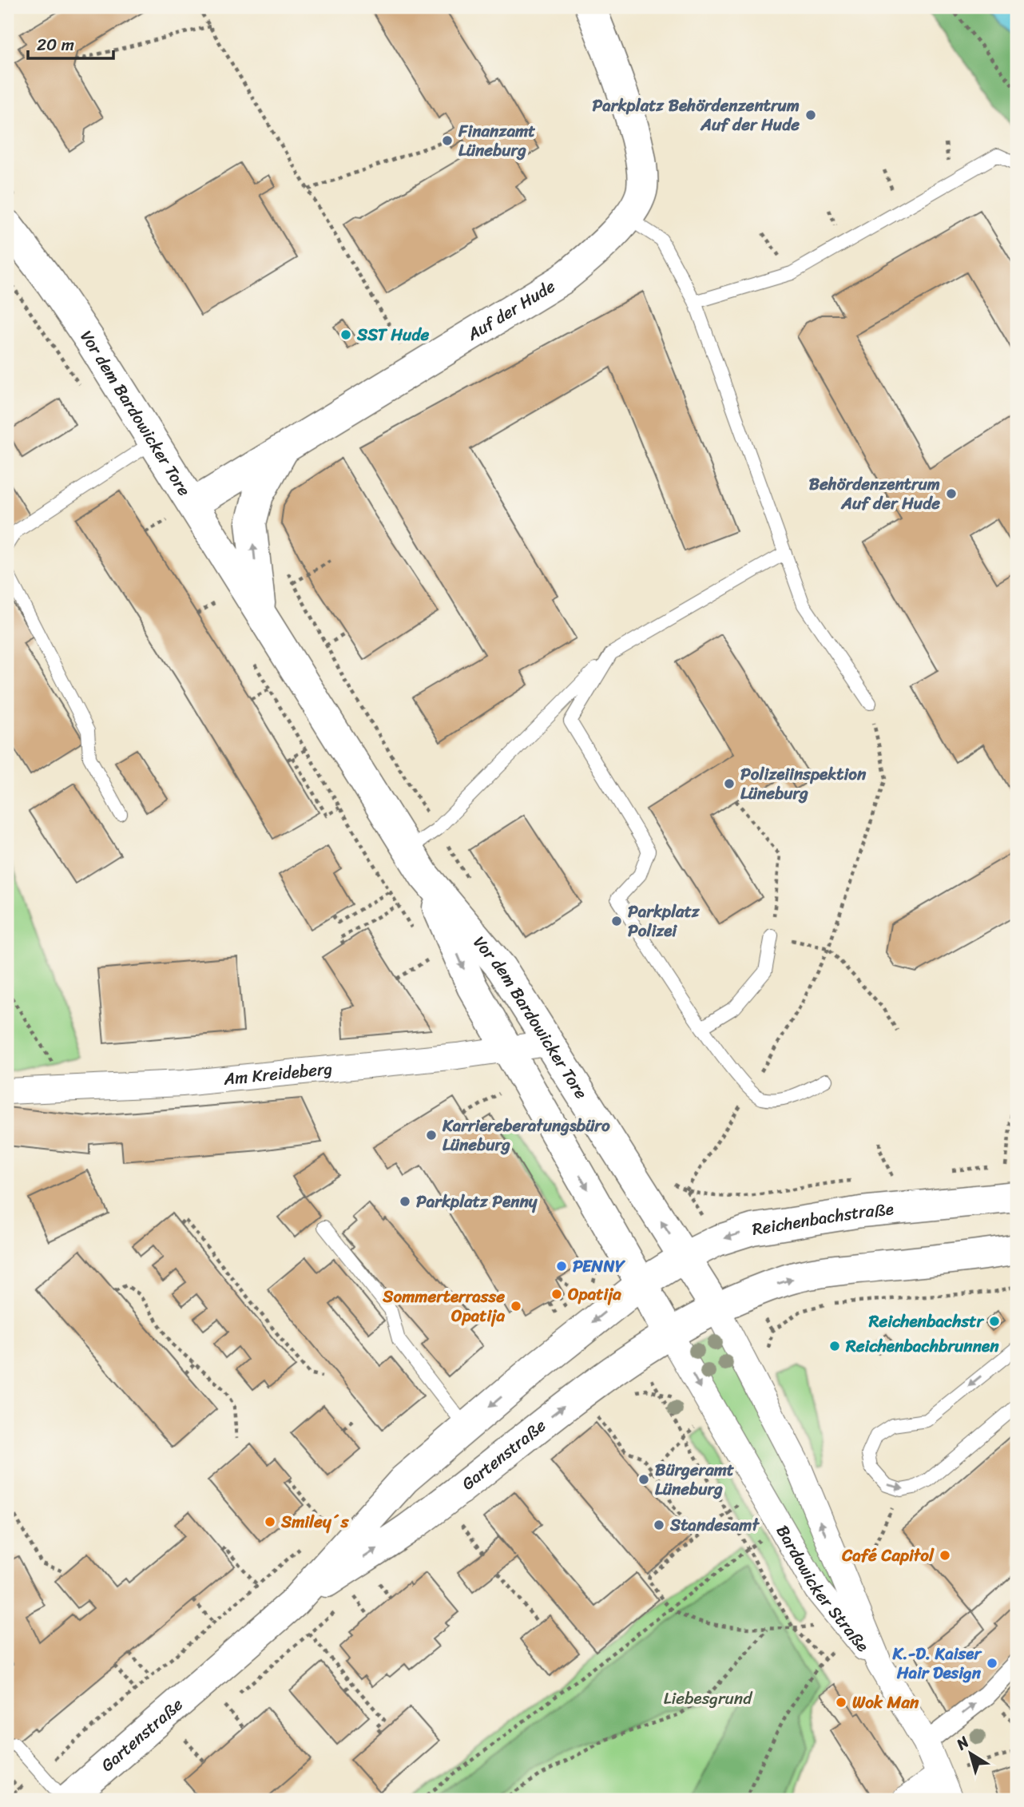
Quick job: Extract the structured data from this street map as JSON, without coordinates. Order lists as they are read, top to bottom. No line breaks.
{"streets":{"main road":["Auf der Hude","Vor dem Bardowicker Tore","Reichenbachstraße","Gartenstraße"],"street":["Am Kreideberg","Bardowicker Straße"]},"crossings":[["Auf der Hude","Vor dem Bardowicker Tore"],["Vor dem Bardowicker Tore","Am Kreideberg"],["Vor dem Bardowicker Tore","Reichenbachstraße"],["Vor dem Bardowicker Tore","Gartenstraße"],["Vor dem Bardowicker Tore","Bardowicker Straße"],["Reichenbachstraße","Gartenstraße"],["Gartenstraße","Bardowicker Straße"]],"parks":["Liebesgrund"],"places":["Parkplatz Behördenzentrum Auf der Hude","Finanzamt Lüneburg","SST Hude","Behördenzentrum Auf der Hude","Polizeiinspektion Lüneburg","Parkplatz Polizei","Karriereberatungsbüro Lüneburg","Parkplatz Penny","PENNY","Opatija","Sommerterrasse Opatija","Reichenbachstr","Reichenbachbrunnen","Bürgeramt Lüneburg","Smiley´s","Standesamt","Café Capitol","K.-D. Kaiser Hair Design","Wok Man"],"scale_bar":"20 m","north":"top left"}
